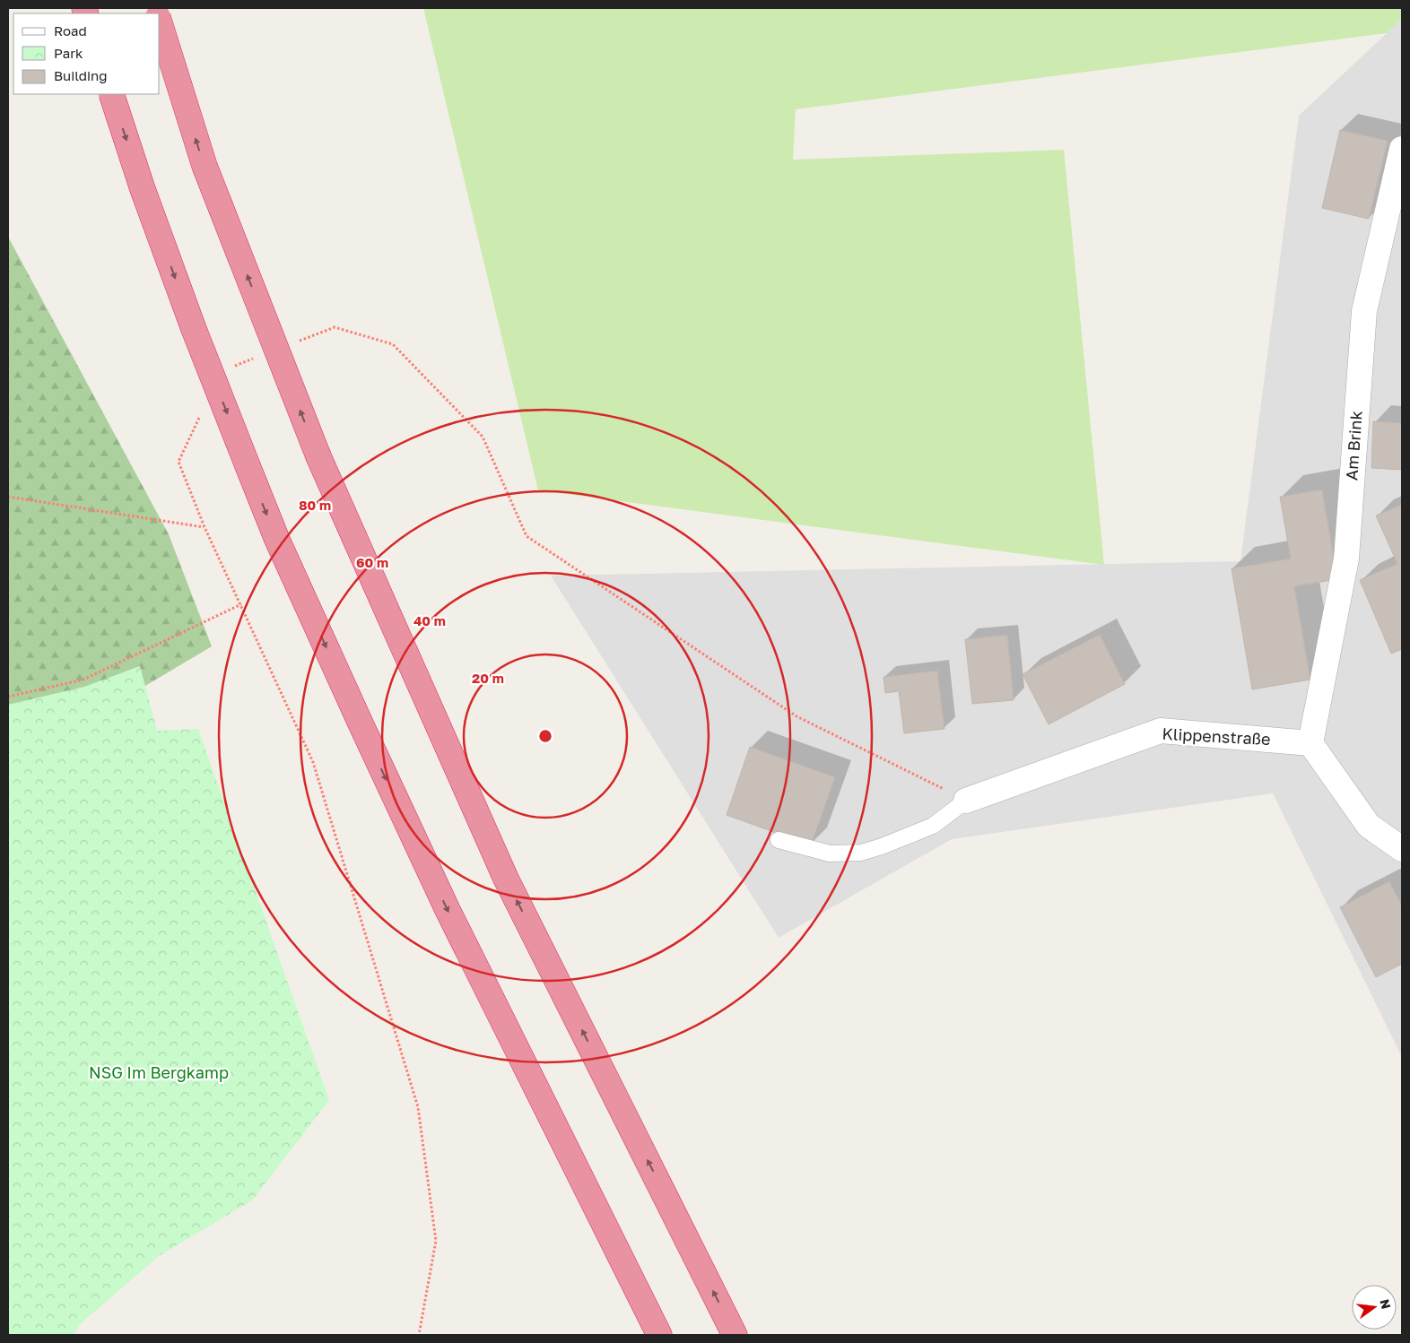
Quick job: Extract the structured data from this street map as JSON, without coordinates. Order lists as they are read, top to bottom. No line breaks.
{"streets":{"street":["Am Brink","Klippenstraße"]},"crossings":[["Am Brink","Klippenstraße"]],"parks":["NSG Im Bergkamp"],"legend":["Road","Park","Building"],"north":"right","rings":["80 m","60 m","40 m","20 m"]}
